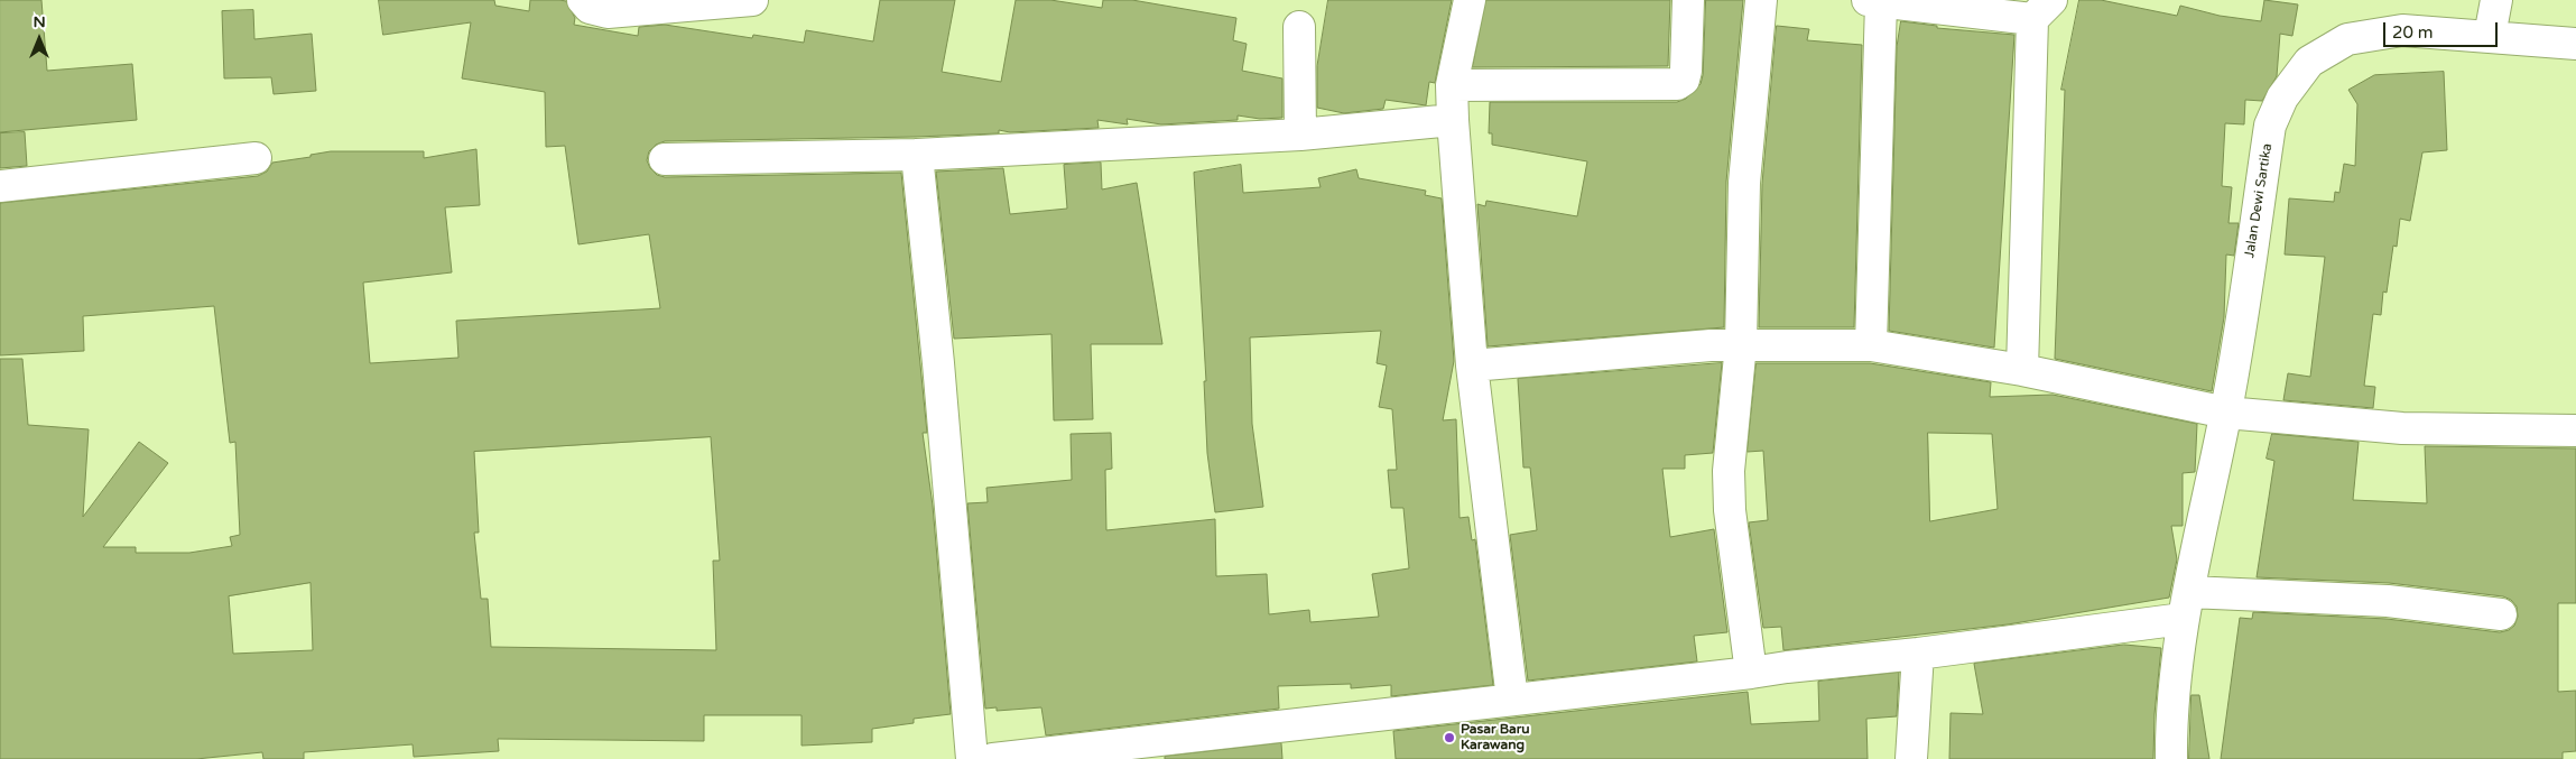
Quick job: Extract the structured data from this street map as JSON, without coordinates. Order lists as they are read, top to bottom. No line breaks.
{"streets":{"street":["Jalan Dewi Sartika"]},"places":["Pasar Baru Karawang"],"scale_bar":"20 m","north":"top"}
